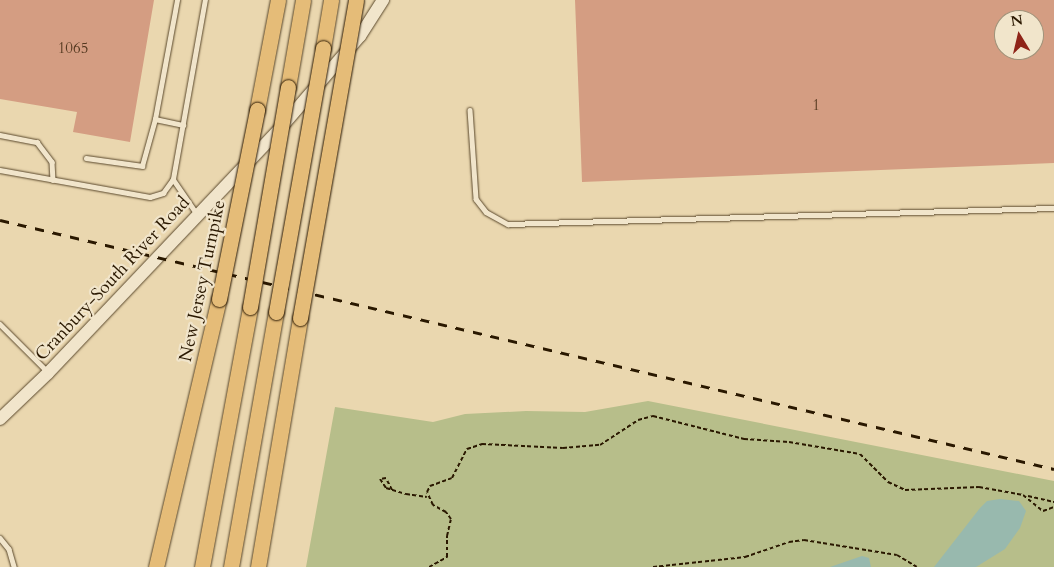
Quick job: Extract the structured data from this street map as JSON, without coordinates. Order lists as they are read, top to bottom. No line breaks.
{"streets":{"highway":["New Jersey Turnpike"],"main road":["Cranbury-South River Road"]},"house_numbers":["1065","1"],"north":"top"}
